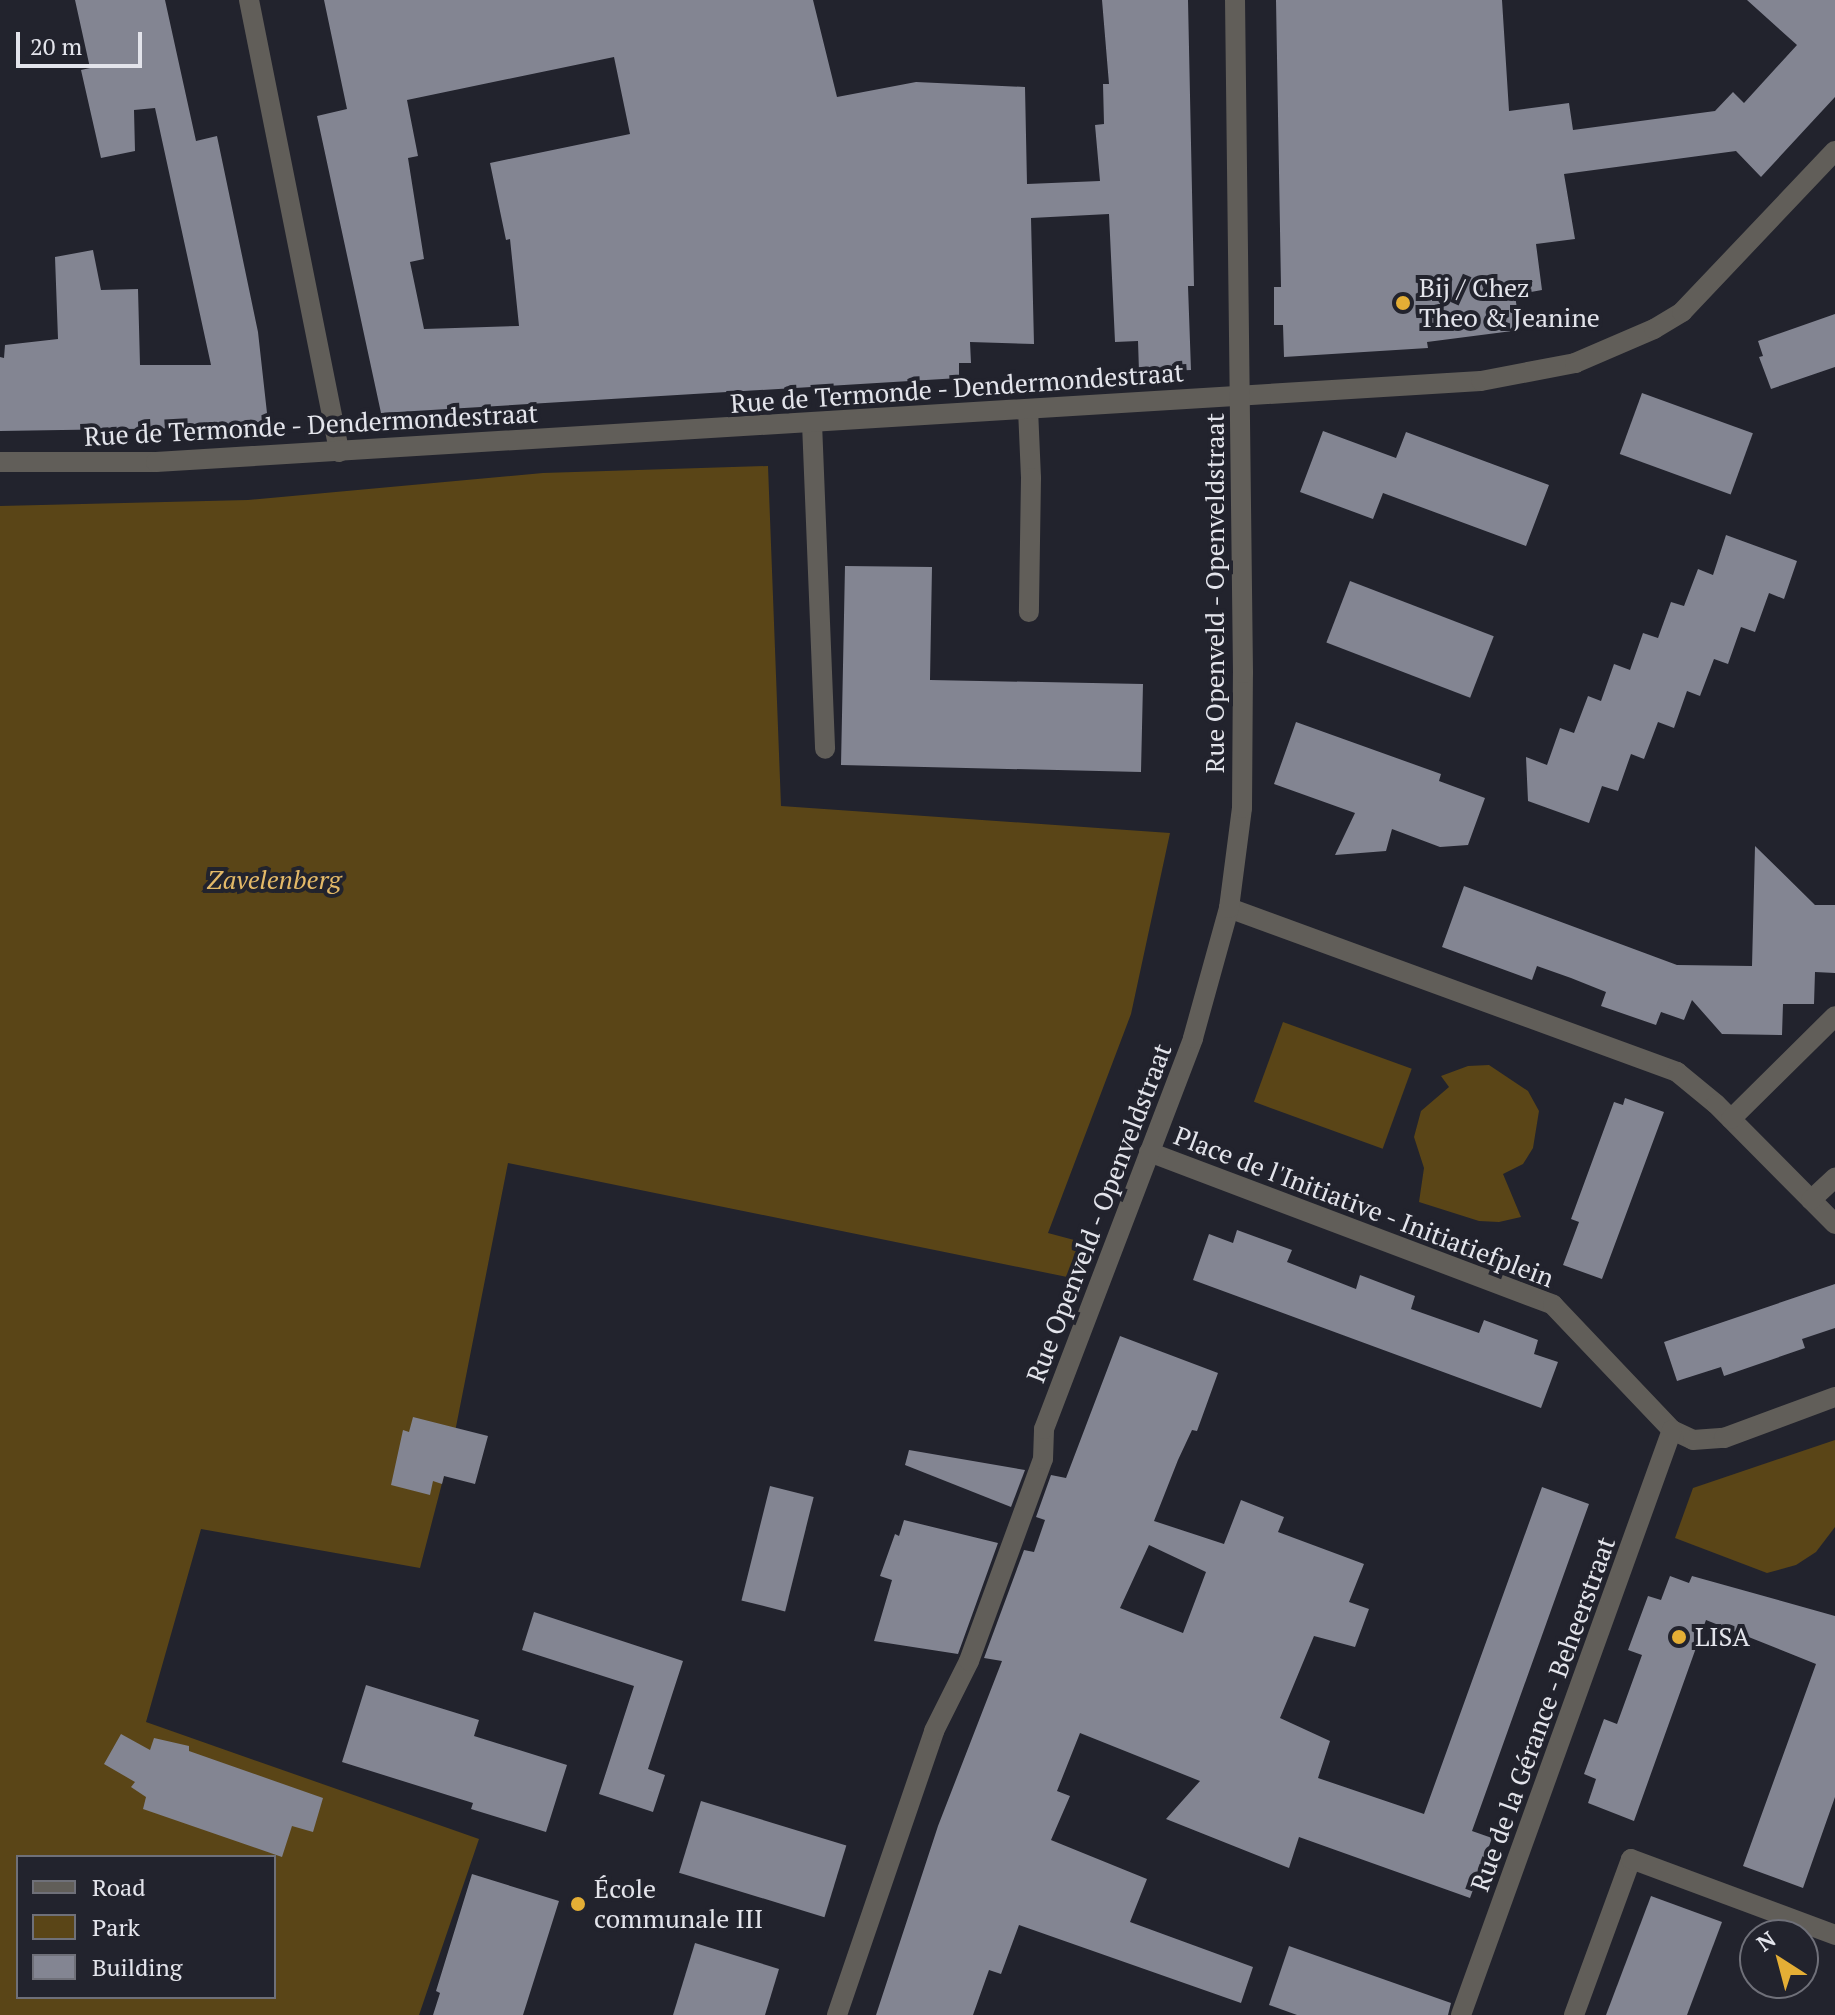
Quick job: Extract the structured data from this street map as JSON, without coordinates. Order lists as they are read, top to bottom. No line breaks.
{"streets":{"street":["Rue de Termonde - Dendermondestraat","Rue Openveld - Openveldstraat","Place de l'Initiative - Initiatiefplein","Rue de la Gérance - Beheerstraat"]},"crossings":[["Rue de Termonde - Dendermondestraat","Rue Openveld - Openveldstraat"],["Rue Openveld - Openveldstraat","Place de l'Initiative - Initiatiefplein"],["Place de l'Initiative - Initiatiefplein","Rue de la Gérance - Beheerstraat"]],"parks":["Zavelenberg"],"places":["Bij / Chez Theo & Jeanine","LISA","École communale III"],"legend":["Road","Park","Building"],"scale_bar":"20 m","north":"top left"}
